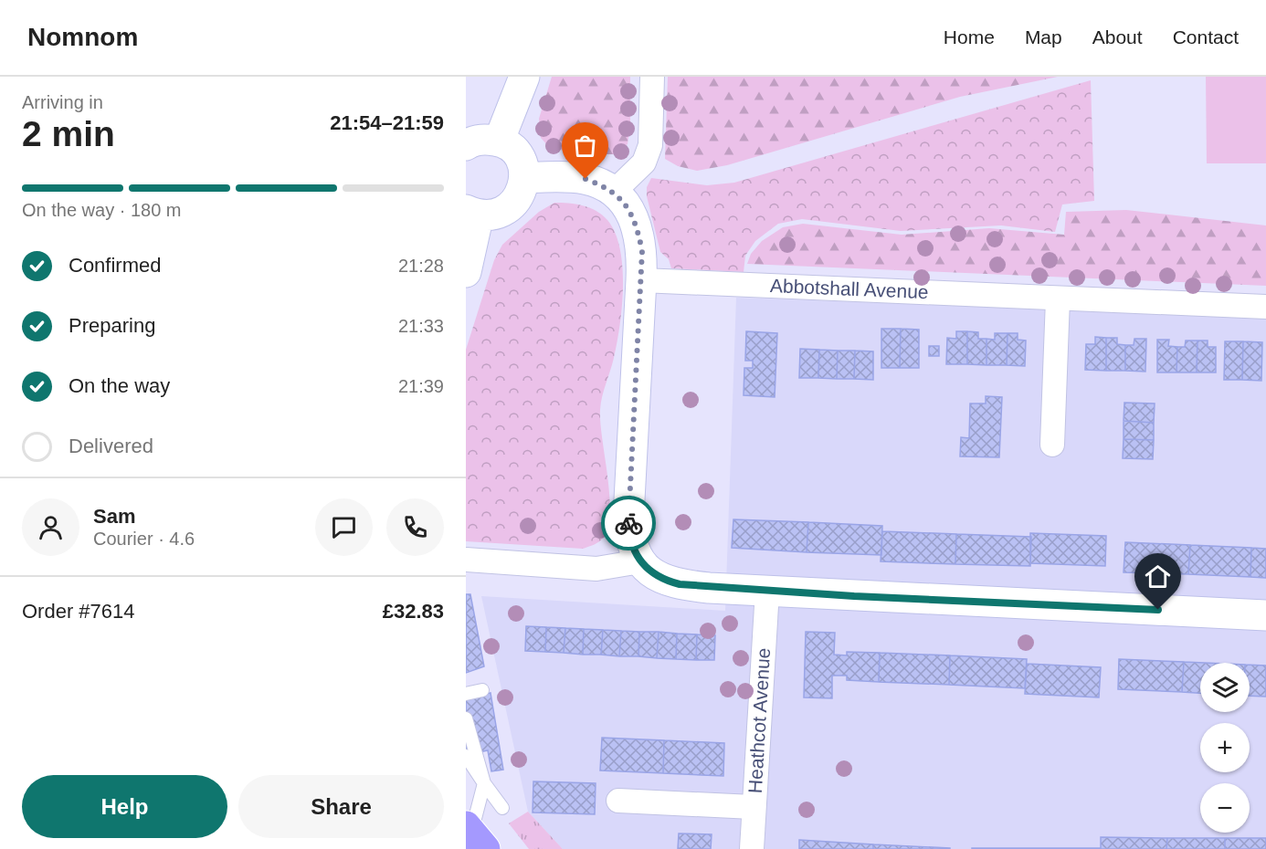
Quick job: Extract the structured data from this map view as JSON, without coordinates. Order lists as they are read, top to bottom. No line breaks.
{"streets":{"street":["Abbotshall Avenue","Heathcot Avenue"]},"page":{"header":"Nomnom","nav":["Home","Map","About","Contact"],"heading":["2 min","Arriving in","21:54–21:59"],"panel":["Sam","Courier · 4.6","Order #7614","£32.83"],"bar":"On the way · 180 m","list":[["Confirmed","21:28"],["Preparing","21:33"],["On the way","21:39"],"Delivered"],"map_buttons":["+","−"],"buttons":["Help","Share"]}}
